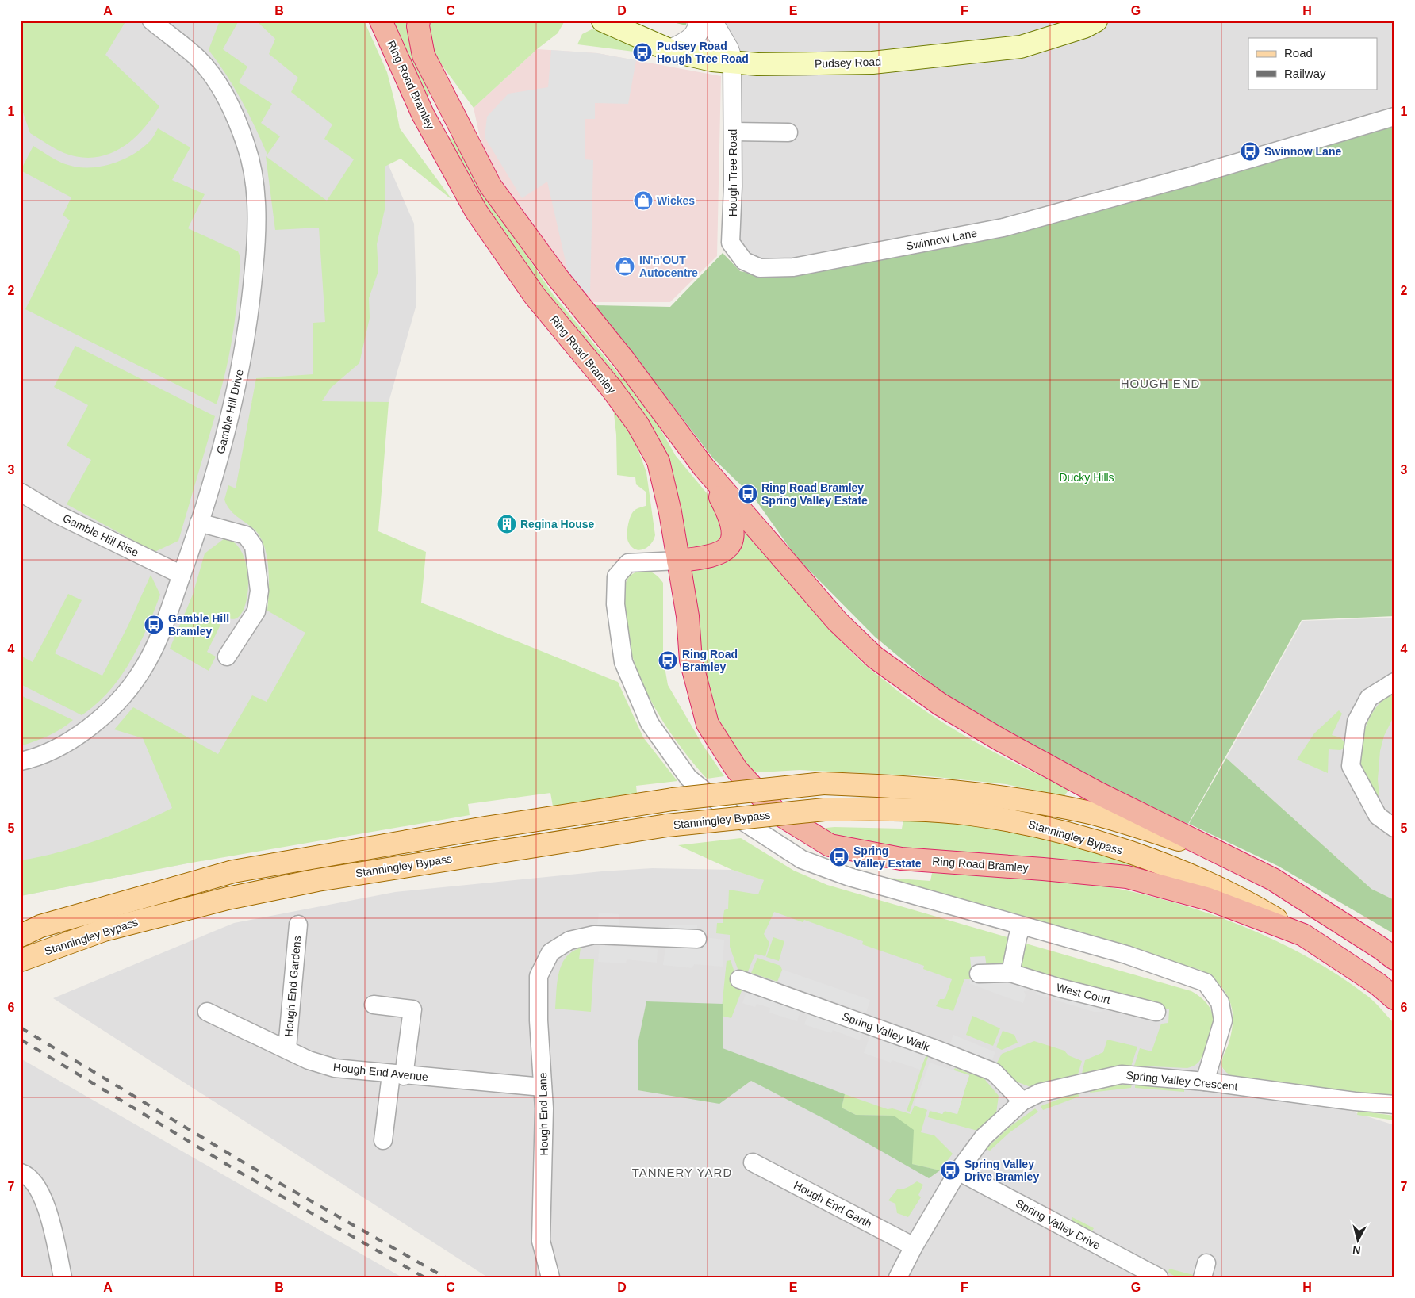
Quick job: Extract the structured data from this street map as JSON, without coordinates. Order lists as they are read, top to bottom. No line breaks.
{"streets":{"highway":["Ring Road Bramley","Stanningley Bypass"],"main road":["Pudsey Road"],"street":["Hough Tree Road","Swinnow Lane","Gamble Hill Drive","Gamble Hill Rise","Hough End Gardens","West Court","Spring Valley Walk","Hough End Avenue","Spring Valley Crescent","Hough End Lane","Hough End Garth","Spring Valley Drive"]},"crossings":[["Pudsey Road","Hough Tree Road"],["Ring Road Bramley","Stanningley Bypass"],["Hough Tree Road","Swinnow Lane"],["Gamble Hill Drive","Gamble Hill Rise"],["Hough End Gardens","Hough End Avenue"],["Spring Valley Walk","Spring Valley Crescent"],["Hough End Avenue","Hough End Lane"],["Spring Valley Crescent","Hough End Garth"],["Spring Valley Crescent","Spring Valley Drive"]],"districts":["HOUGH END","TANNERY YARD"],"parks":["Ducky Hills"],"places":{"bus stop":["Pudsey Road Hough Tree Road","Swinnow Lane","Ring Road Bramley Spring Valley Estate","Gamble Hill Bramley","Ring Road Bramley","Spring Valley Estate","Spring Valley Drive Bramley"],"shop":["Wickes","IN'n'OUT Autocentre"],"building":["Regina House"]},"legend":["Road","Railway"],"north":"bottom","grid":{"columns":["A","B","C","D","E","F","G","H"],"rows":["1","2","3","4","5","6","7"]}}
